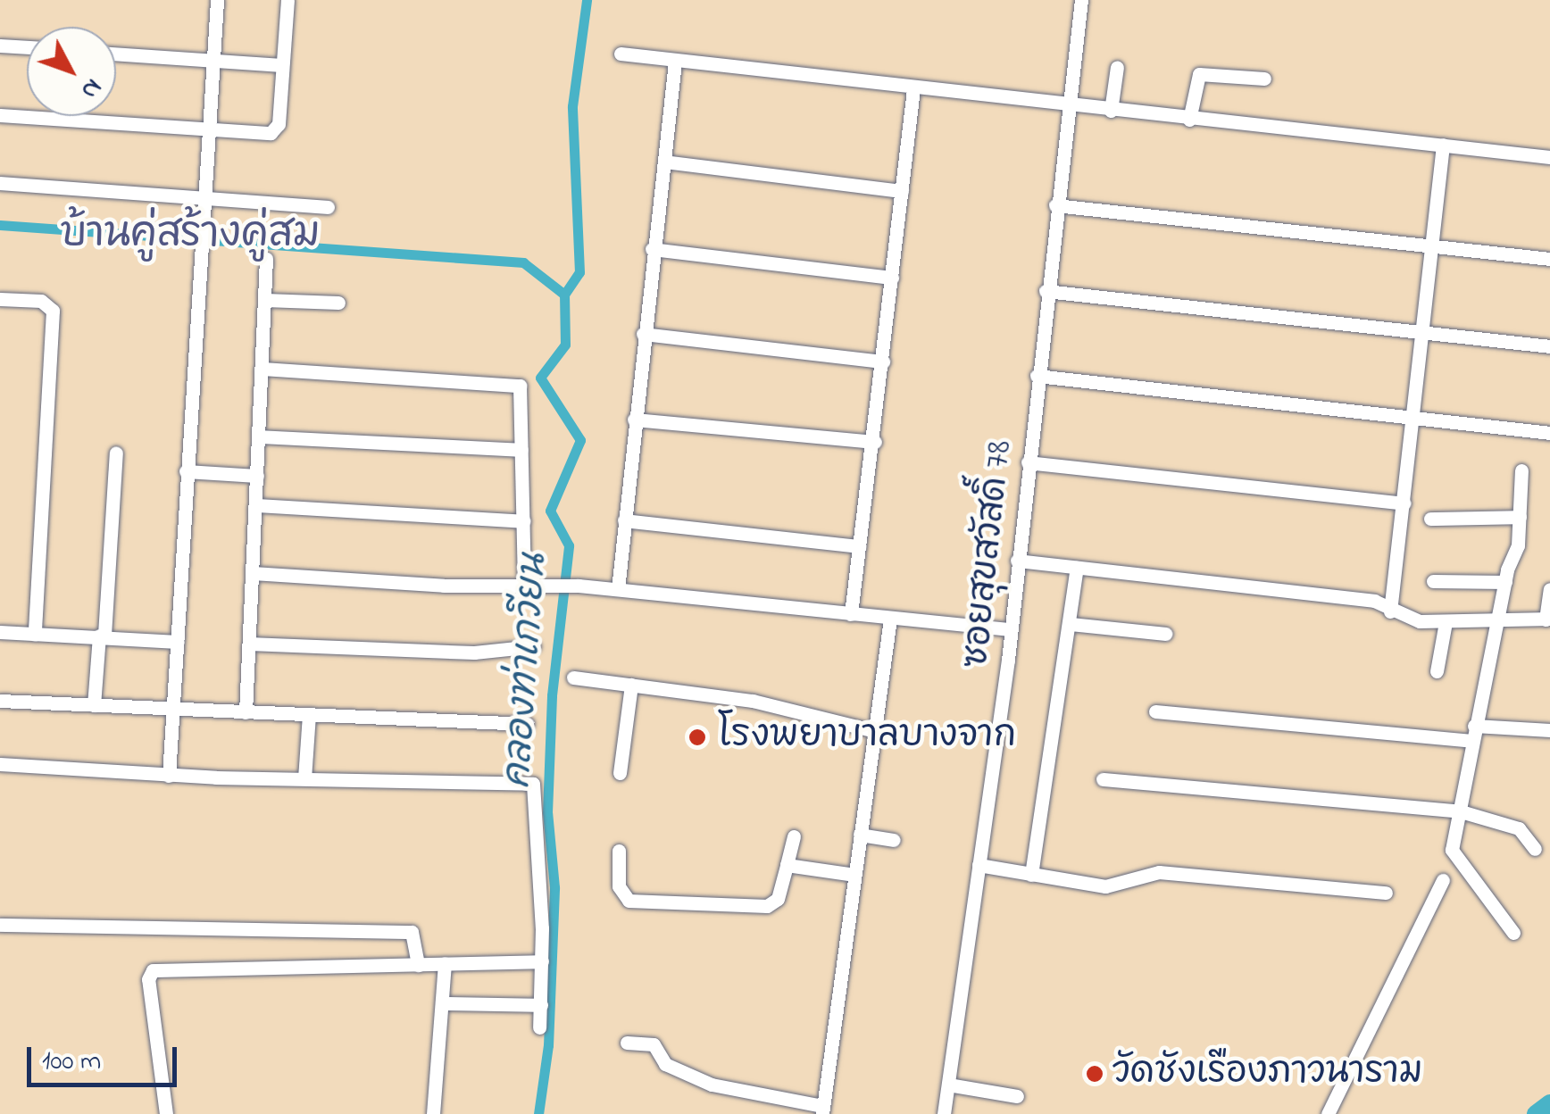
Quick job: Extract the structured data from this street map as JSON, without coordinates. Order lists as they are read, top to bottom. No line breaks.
{"streets":{"street":["ซอยสุขสวัสดิ์ 78"]},"districts":["บ้านคู่สร้างคู่สม"],"water":["คลองท่าเกวียน"],"places":["โรงพยาบาลบางจาก","วัดชังเรืองภาวนาราม"],"scale_bar":"100 m","north":"bottom right"}
